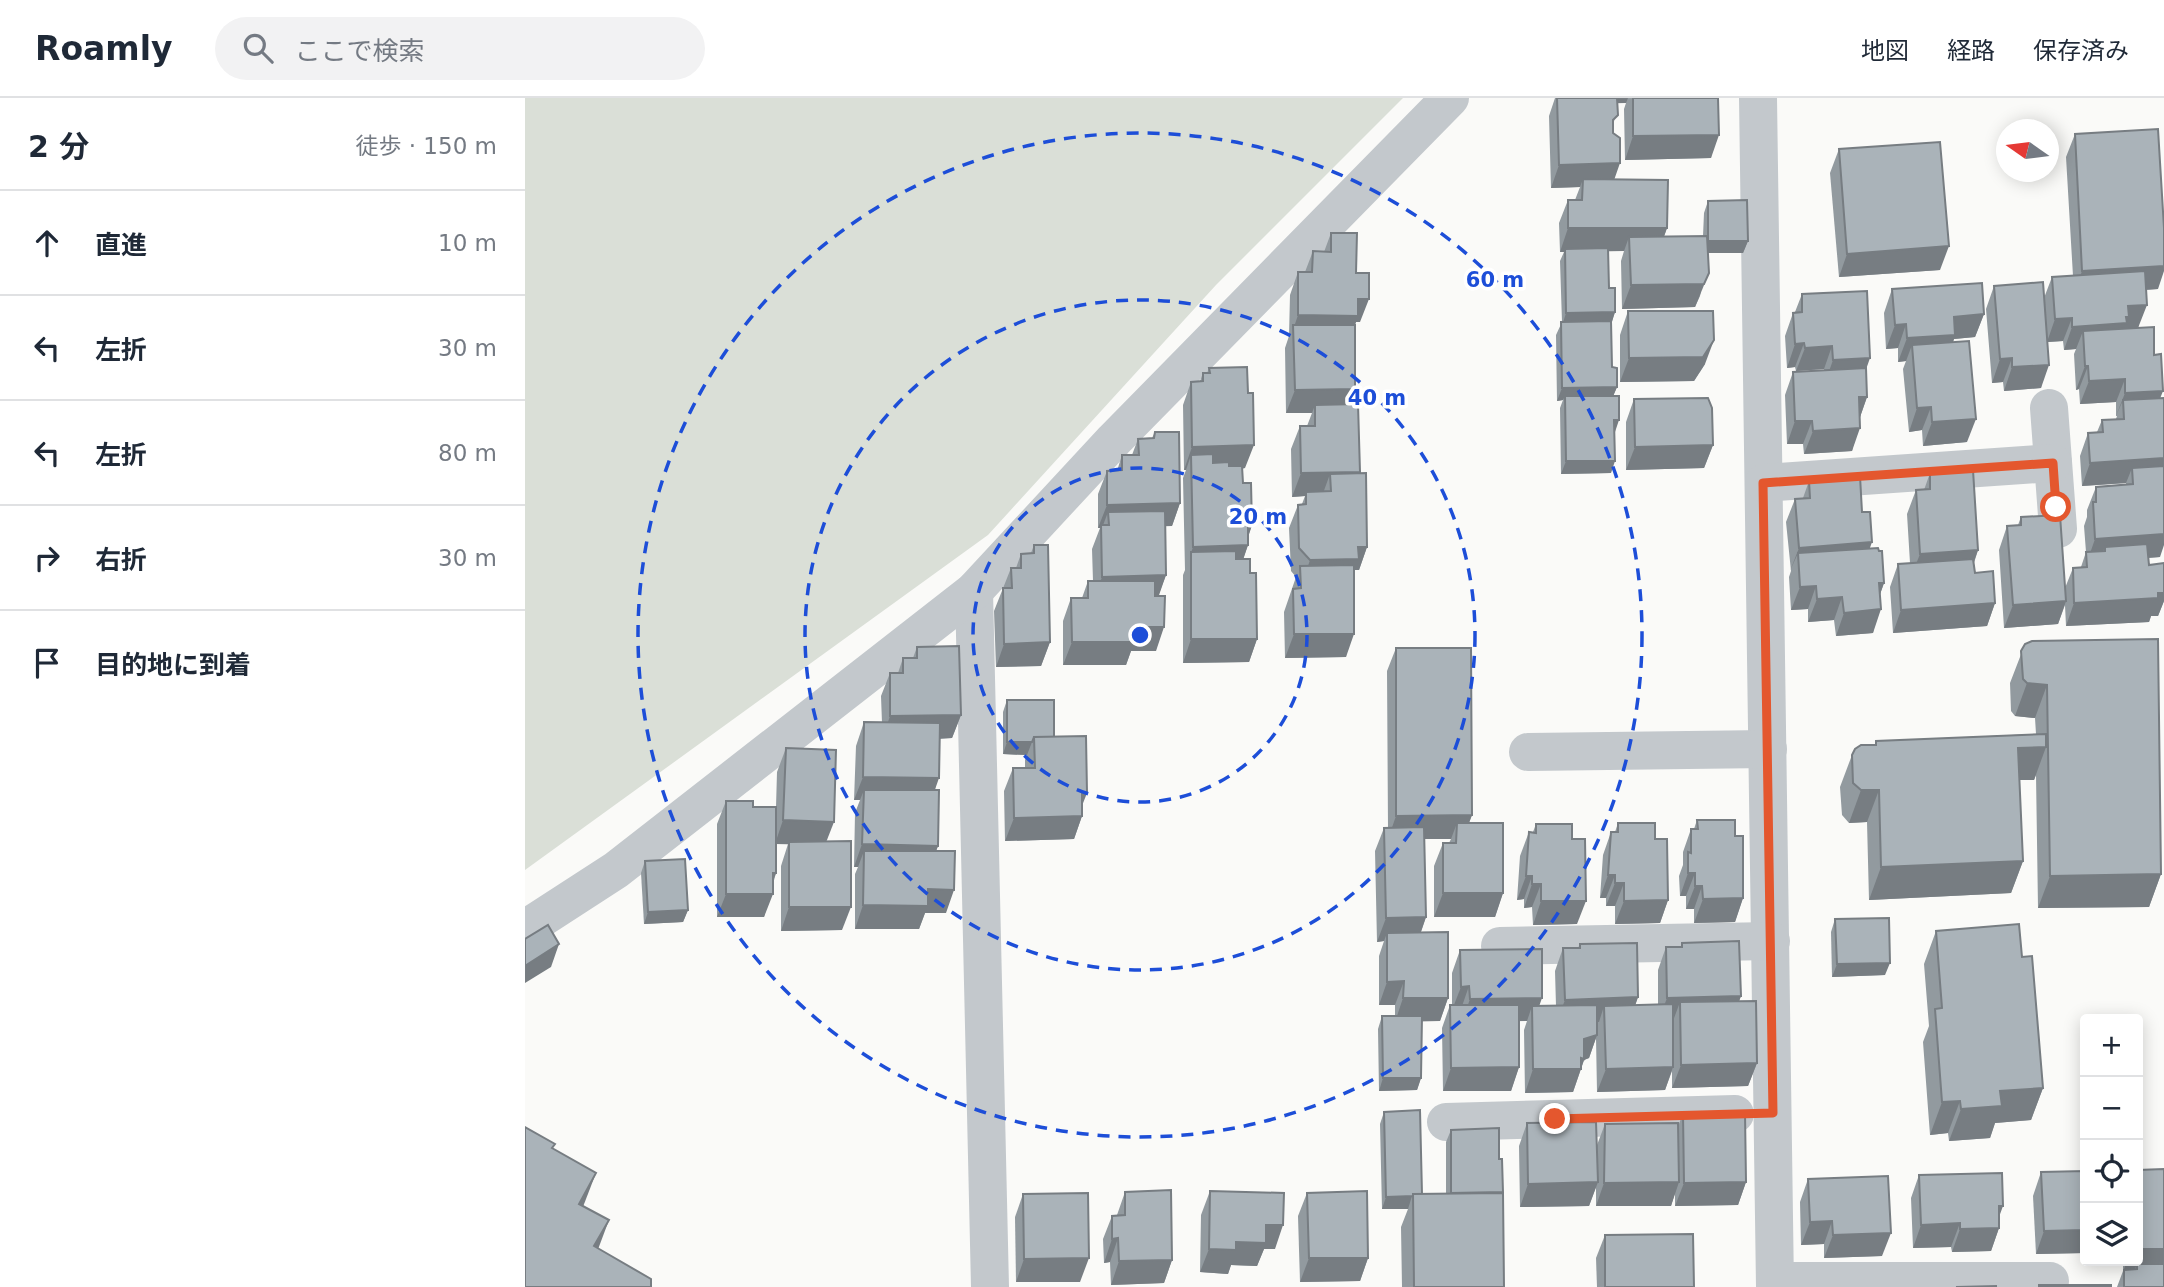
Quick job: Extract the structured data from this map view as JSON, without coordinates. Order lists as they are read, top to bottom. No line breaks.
{"north":"left","page":{"header":"Roamly","search":"ここで検索","nav":["地図","経路","保存済み"],"heading":["2 分","徒歩 · 150 m"],"list":[["直進","10 m"],["左折","30 m"],["左折","80 m"],["右折","30 m"],"目的地に到着"],"map_buttons":["+","−"]},"rings":["60 m","40 m","20 m"]}
